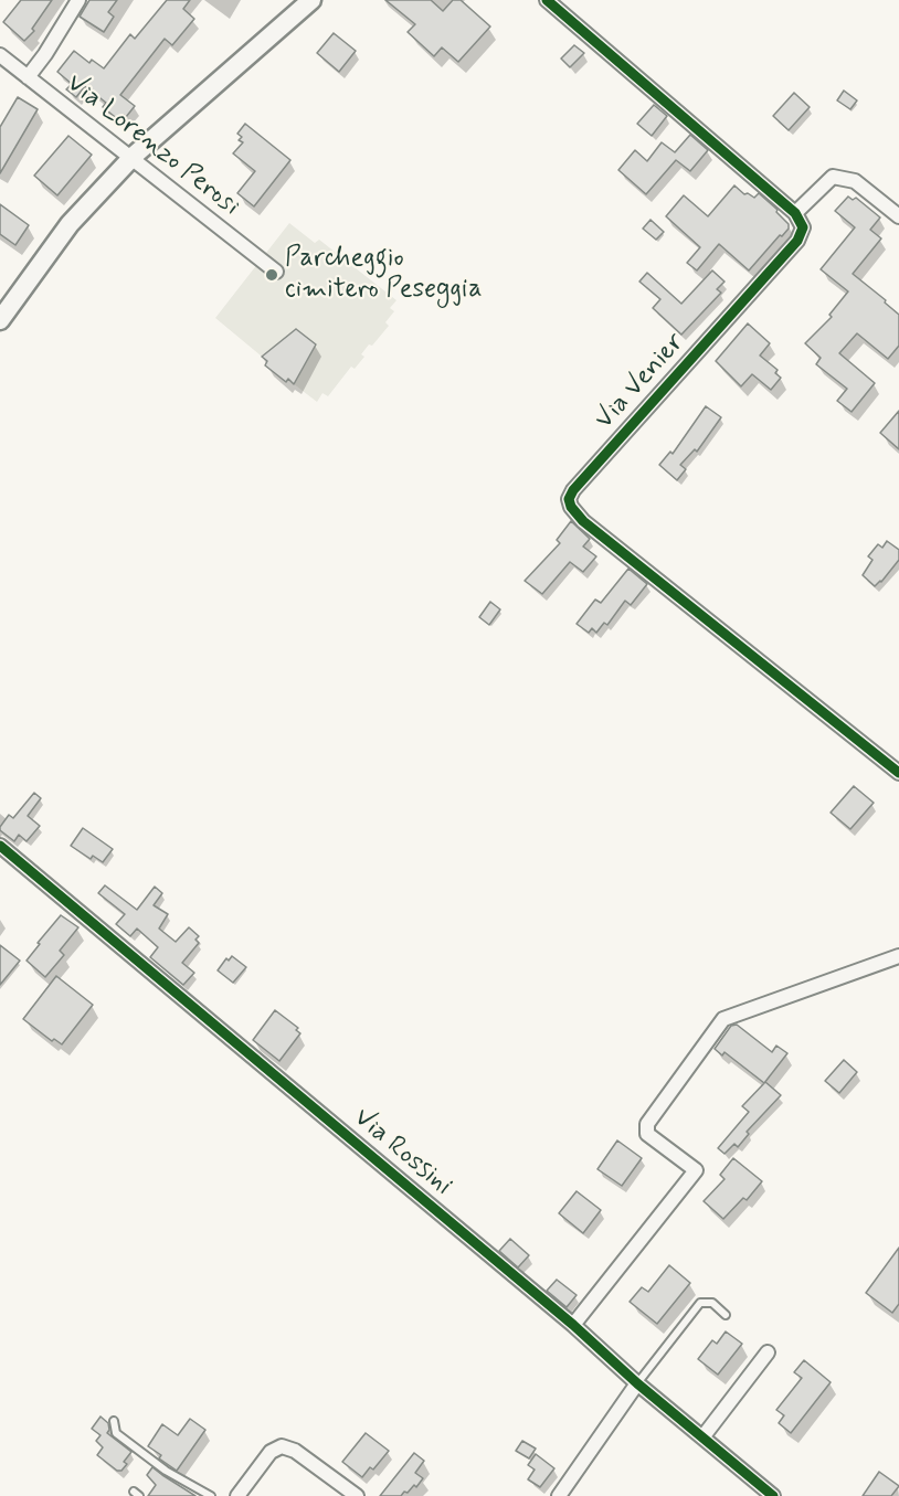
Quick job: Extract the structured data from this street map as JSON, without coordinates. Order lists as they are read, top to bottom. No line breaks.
{"streets":{"street":["Via Lorenzo Perosi","Via Venier","Via Rossini"]},"places":["Parcheggio cimitero Peseggia"]}
